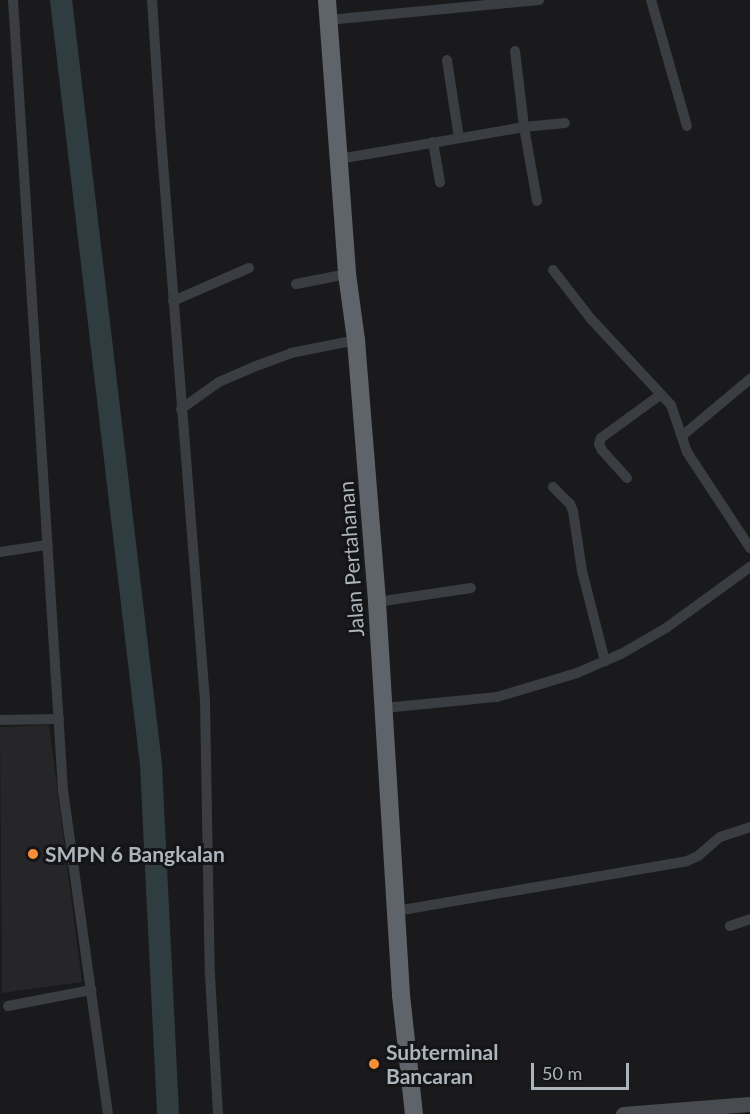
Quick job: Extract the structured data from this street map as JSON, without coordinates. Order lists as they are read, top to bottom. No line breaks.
{"streets":{"highway":["Jalan Pertahanan"]},"places":["SMPN 6 Bangkalan","Subterminal Bancaran"],"scale_bar":"50 m"}
